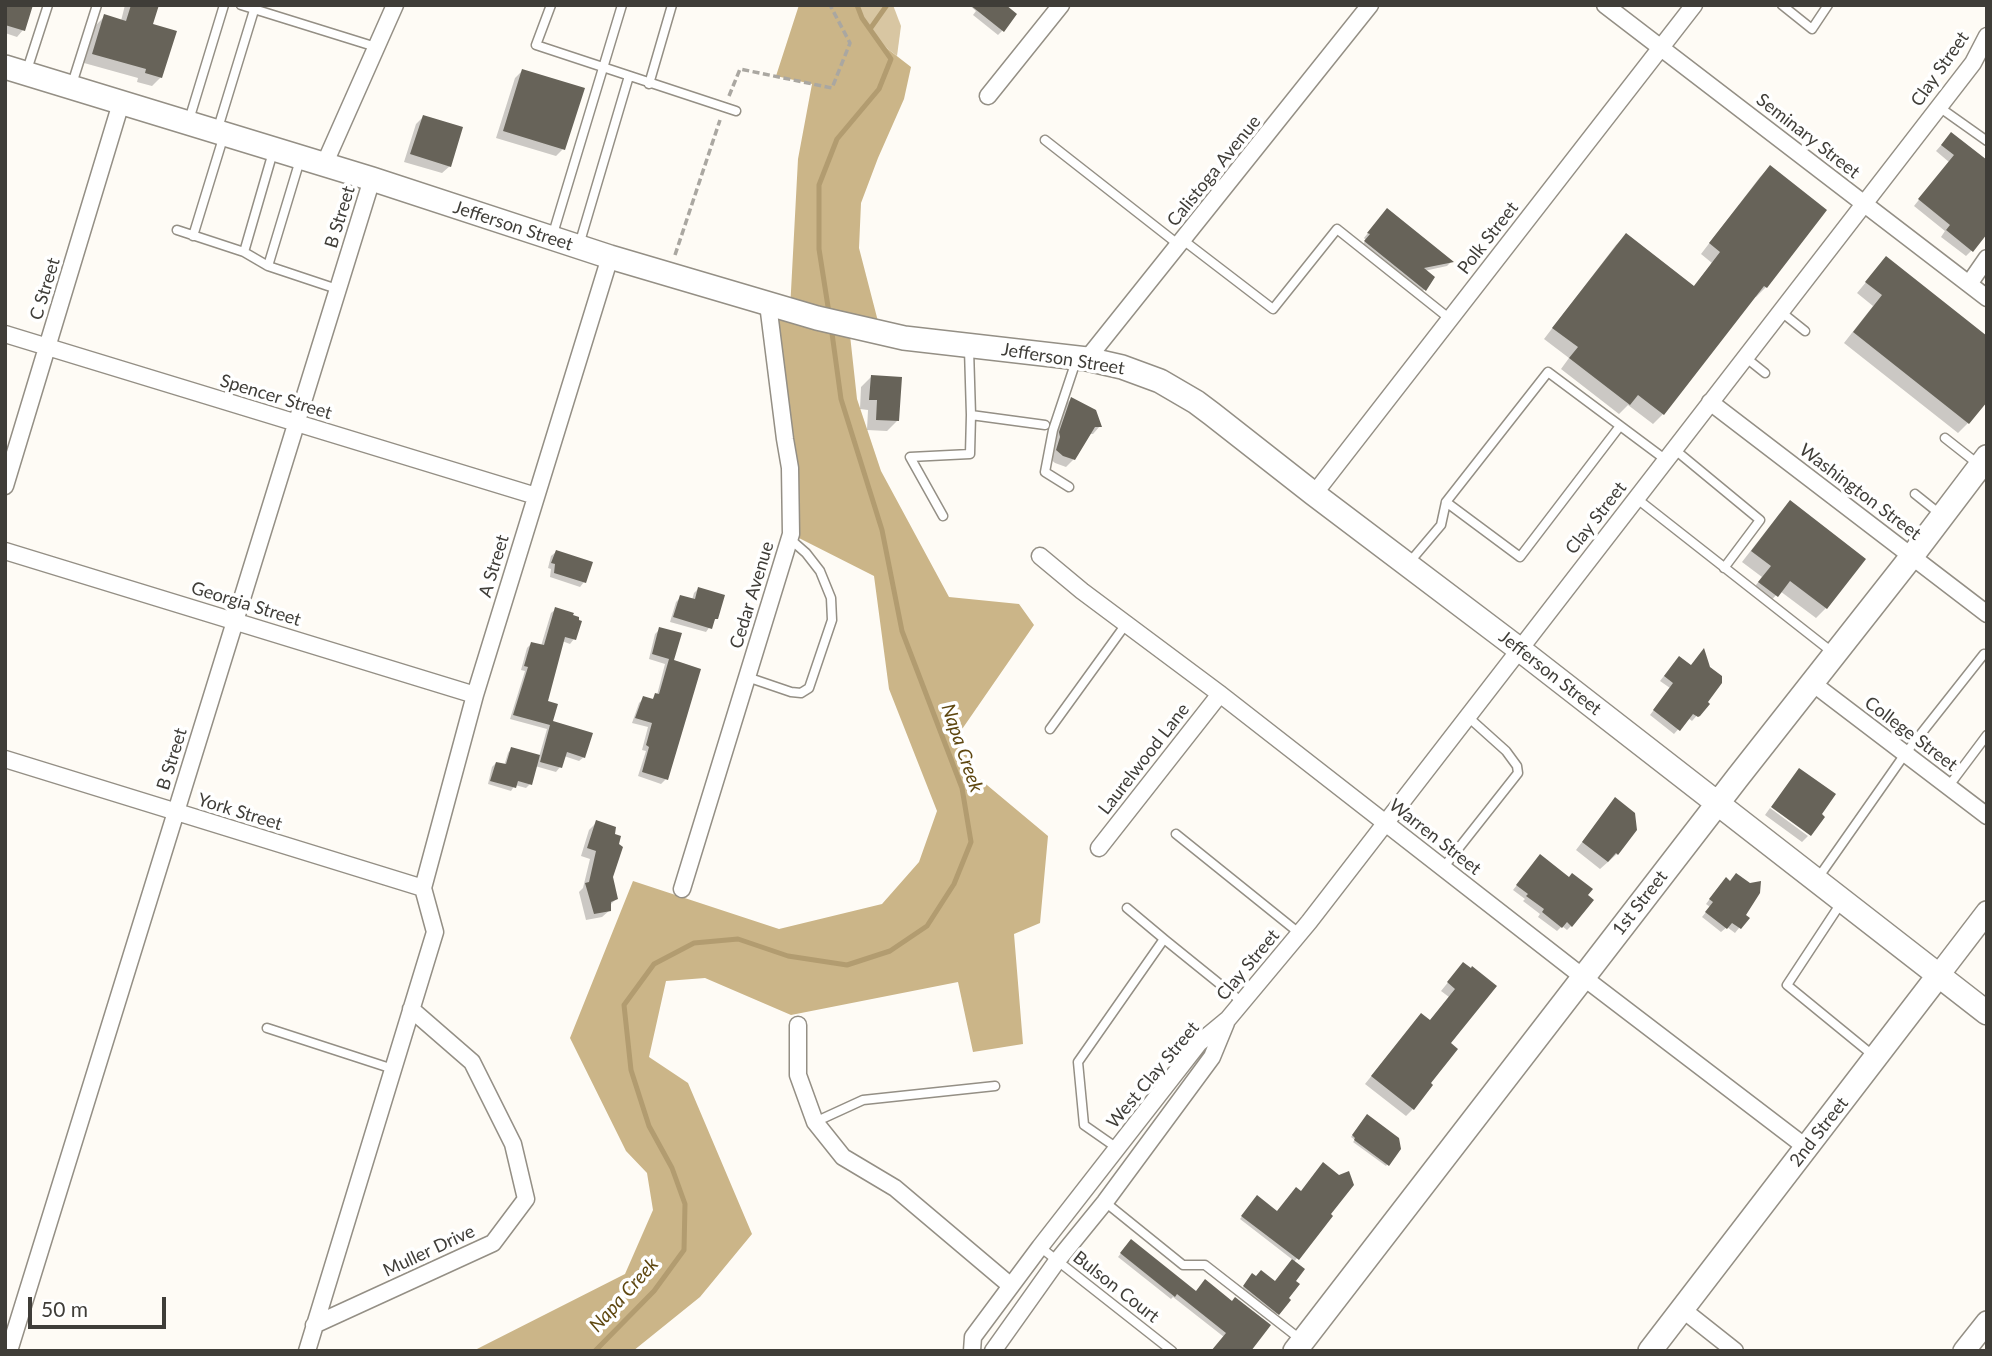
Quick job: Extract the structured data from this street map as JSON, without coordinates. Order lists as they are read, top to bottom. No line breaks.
{"streets":{"main road":["Jefferson Street","1st Street","2nd Street"],"street":["Clay Street","Seminary Street","Calistoga Avenue","B Street","Polk Street","C Street","Spencer Street","Washington Street","A Street","Cedar Avenue","Georgia Street","College Street","Laurelwood Lane","York Street","Warren Street","West Clay Street","Muller Drive"],"lane":["Bulson Court"]},"crossings":[["Clay Street","Seminary Street"],["Clay Street","Jefferson Street"],["Clay Street","Washington Street"],["Clay Street","Warren Street"],["Clay Street","West Clay Street"],["Seminary Street","Polk Street"],["Calistoga Avenue","Jefferson Street"],["B Street","Jefferson Street"],["B Street","Spencer Street"],["B Street","Georgia Street"],["B Street","York Street"],["Jefferson Street","Polk Street"],["Jefferson Street","C Street"],["Jefferson Street","A Street"],["Jefferson Street","Cedar Avenue"],["Jefferson Street","1st Street"],["Jefferson Street","2nd Street"],["C Street","Spencer Street"],["Spencer Street","A Street"],["Washington Street","1st Street"],["A Street","Georgia Street"],["A Street","York Street"],["College Street","1st Street"],["Laurelwood Lane","Warren Street"],["Warren Street","1st Street"],["Warren Street","2nd Street"],["West Clay Street","Bulson Court"]],"water":["Napa Creek"],"scale_bar":"50 m"}
